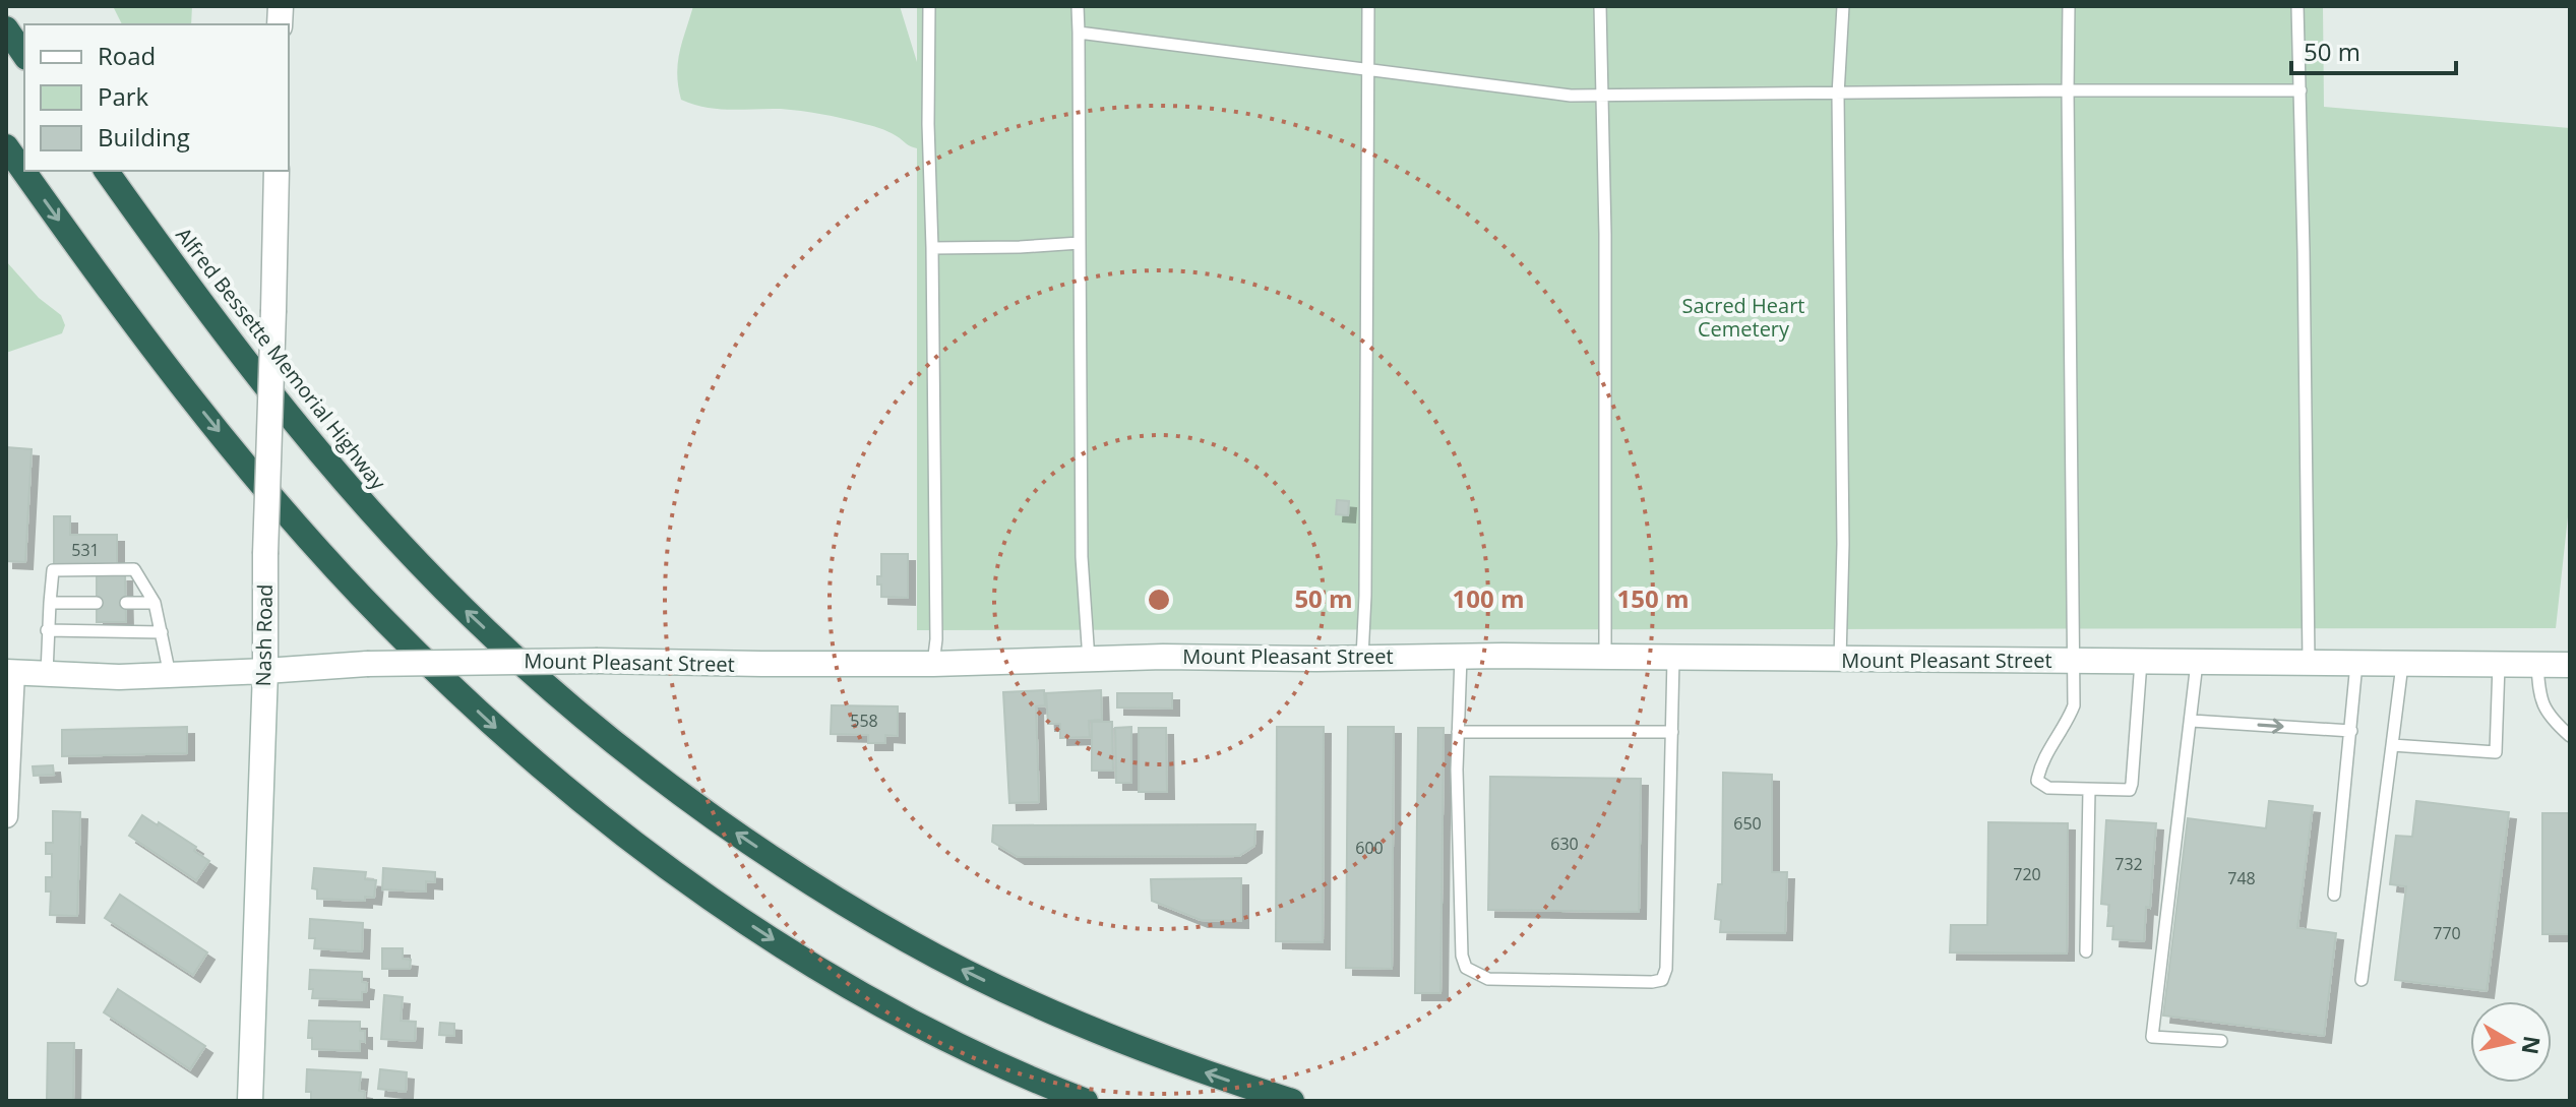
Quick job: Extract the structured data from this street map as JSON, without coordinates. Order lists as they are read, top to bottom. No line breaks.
{"streets":{"highway":["Alfred Bessette Memorial Highway"],"main road":["Nash Road","Mount Pleasant Street"]},"crossings":[["Nash Road","Mount Pleasant Street"]],"parks":["Sacred Heart Cemetery"],"house_numbers":["531","558","650","630","600","732","720","748","770"],"legend":["Road","Park","Building"],"scale_bar":"50 m","north":"right","rings":["50 m","100 m","150 m"]}
